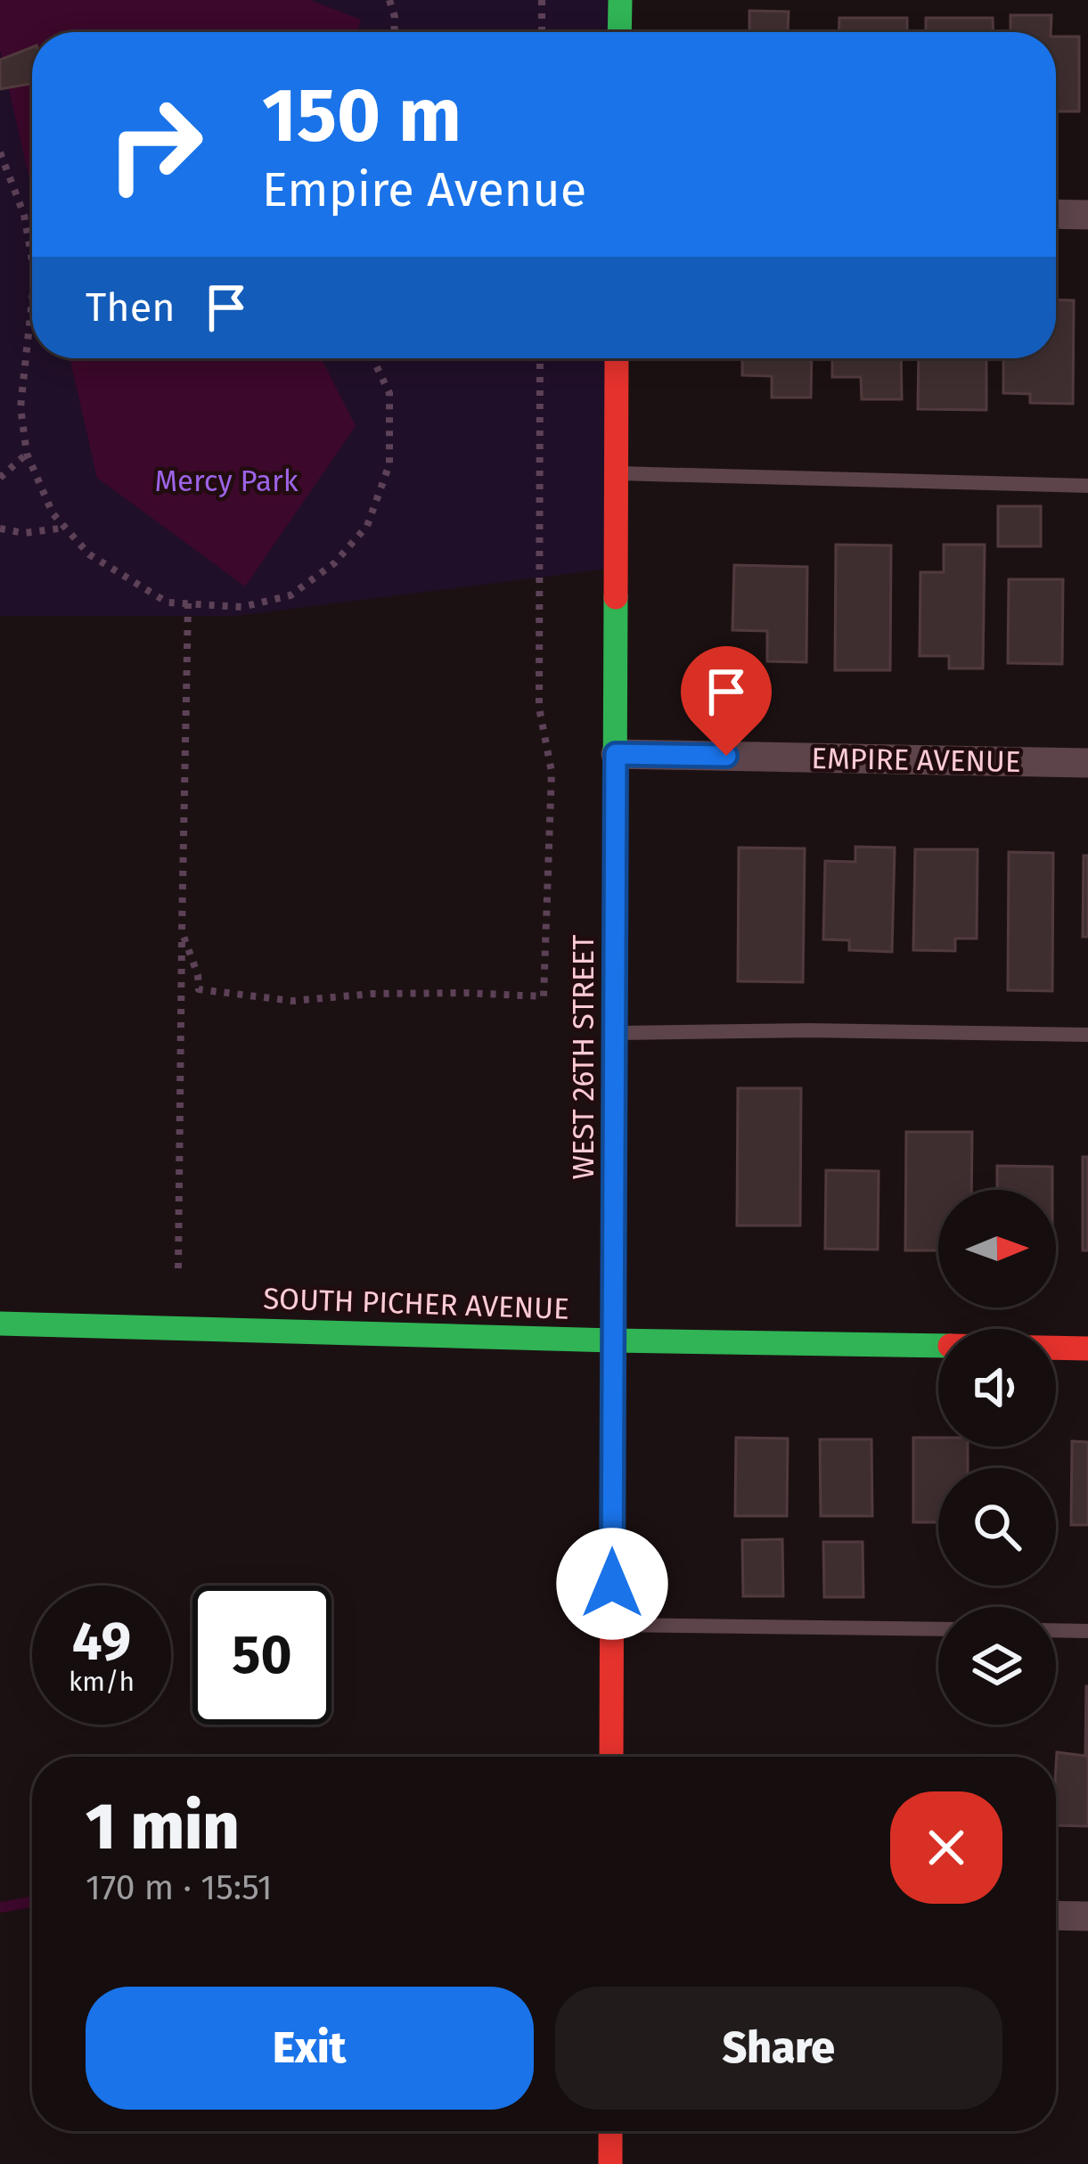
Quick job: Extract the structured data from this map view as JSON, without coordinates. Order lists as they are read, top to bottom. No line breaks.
{"streets":{"main road":["WEST 26TH STREET","SOUTH PICHER AVENUE"],"street":["EMPIRE AVENUE"]},"crossings":[["EMPIRE AVENUE","WEST 26TH STREET"],["WEST 26TH STREET","SOUTH PICHER AVENUE"]],"parks":["Mercy Park"],"north":"right","page":{"turn":["150 m","Empire Avenue"],"then":"Then","speed":"49 km/h","limit":"50","heading":["1 min","170 m · 15:51"],"buttons":["Exit","Share"]}}
